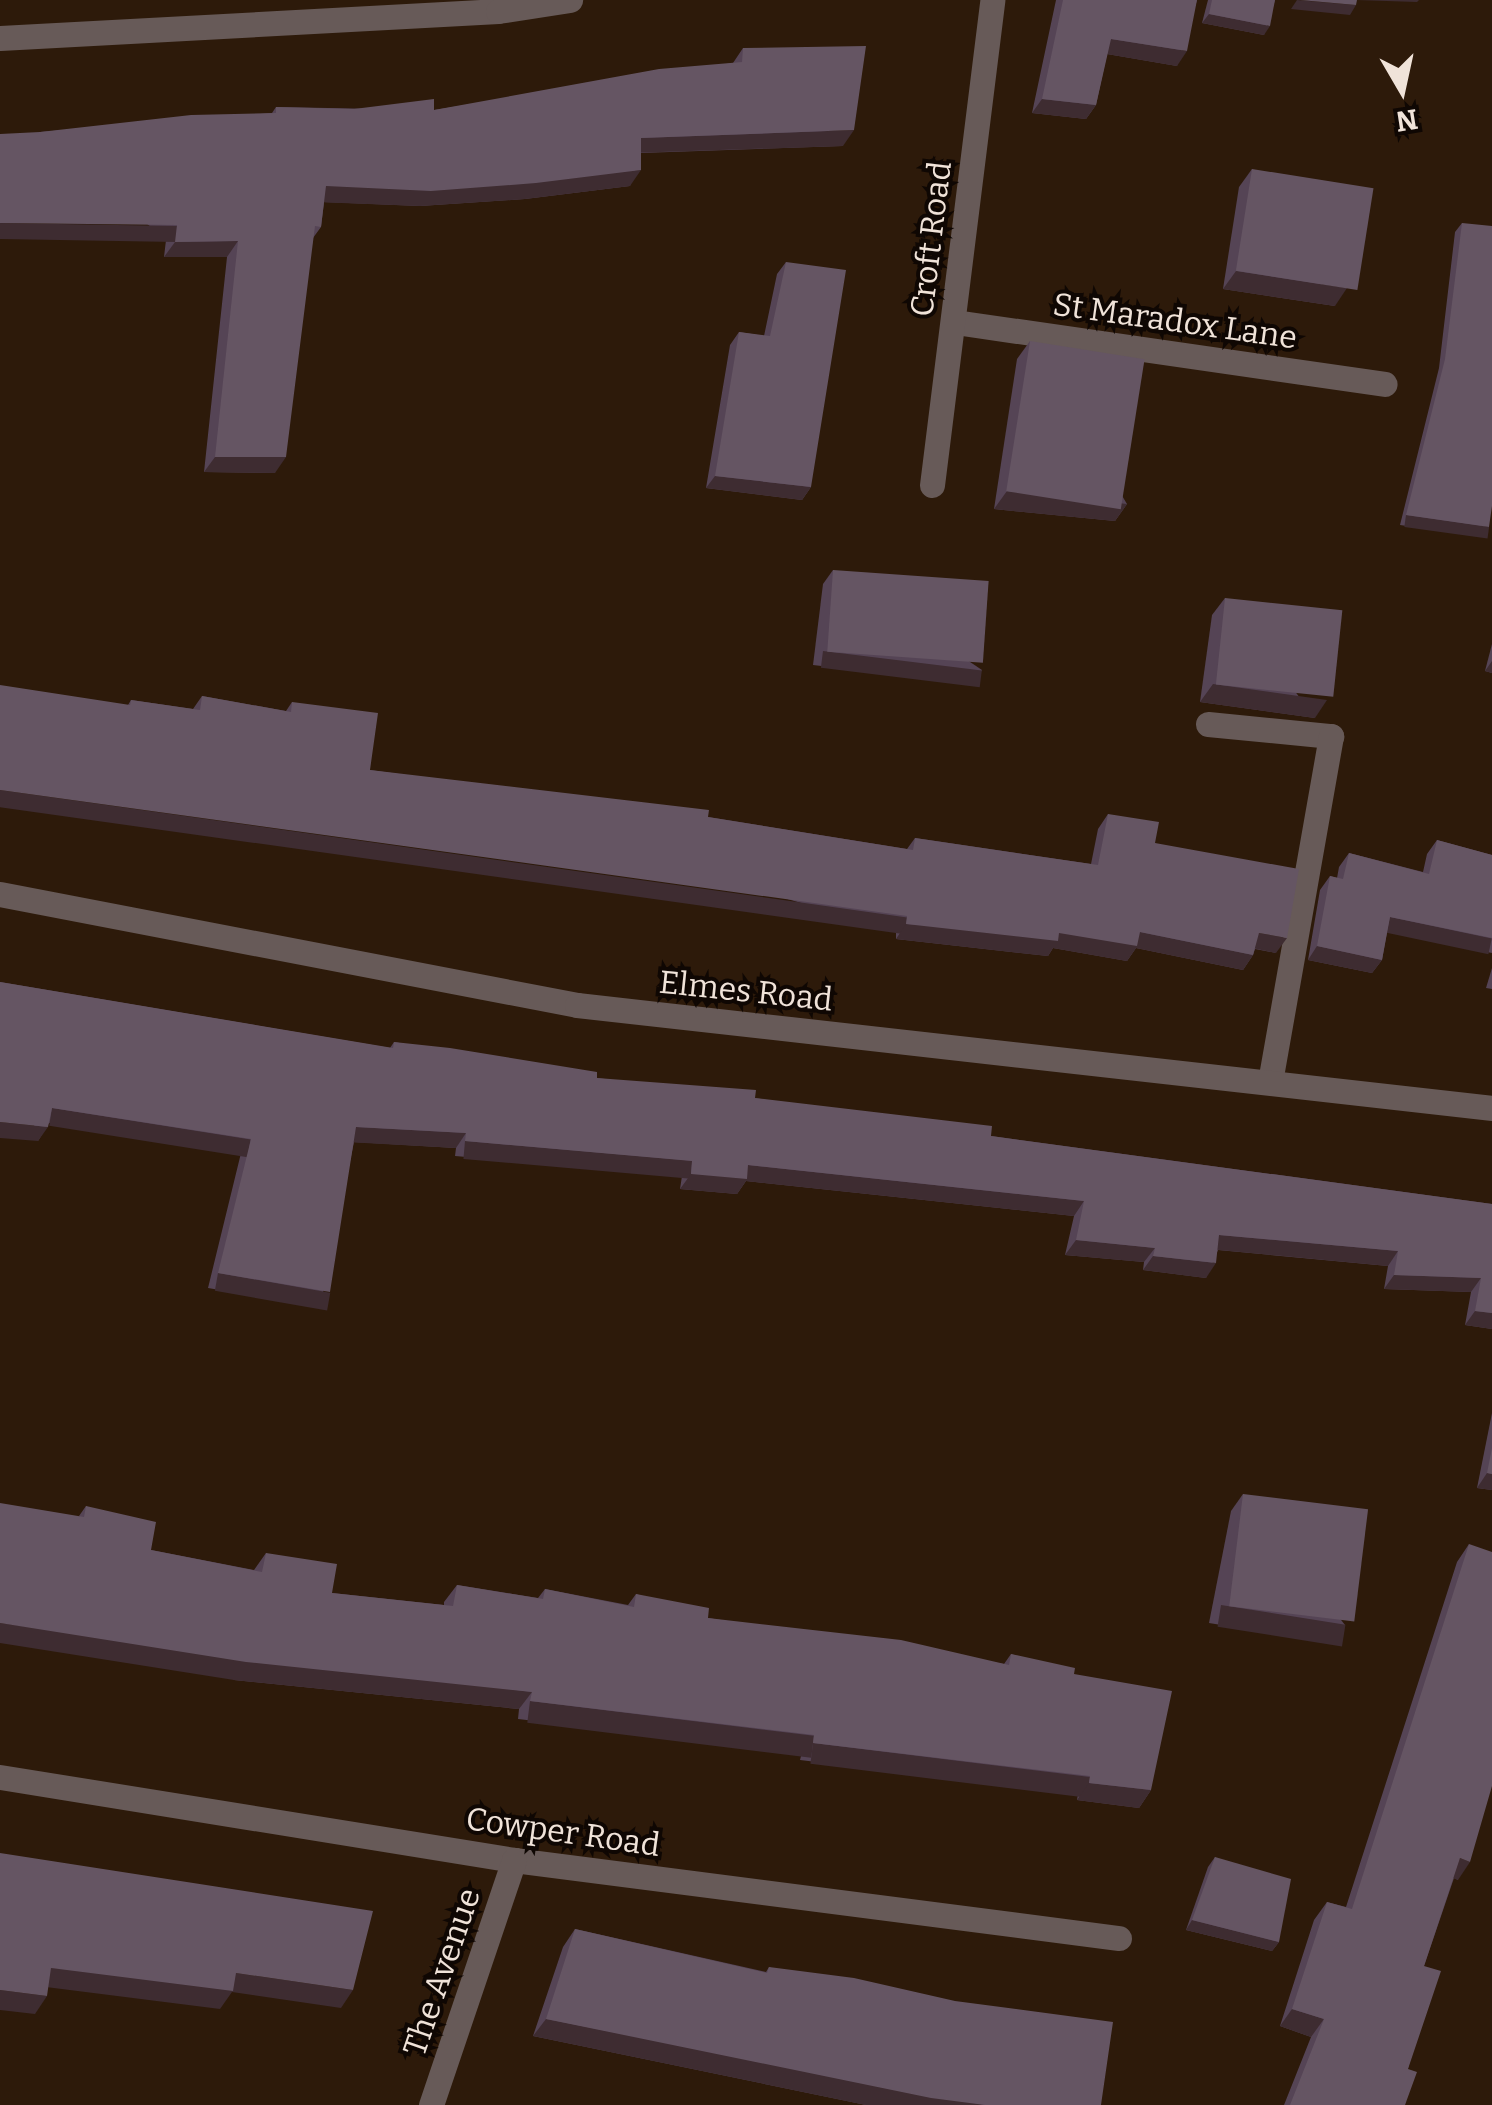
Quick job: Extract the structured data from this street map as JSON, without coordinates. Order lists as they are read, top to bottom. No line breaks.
{"streets":{"street":["Croft Road","St Maradox Lane","Elmes Road","Cowper Road","The Avenue"]},"crossings":[["Croft Road","St Maradox Lane"],["Cowper Road","The Avenue"]],"north":"bottom"}
